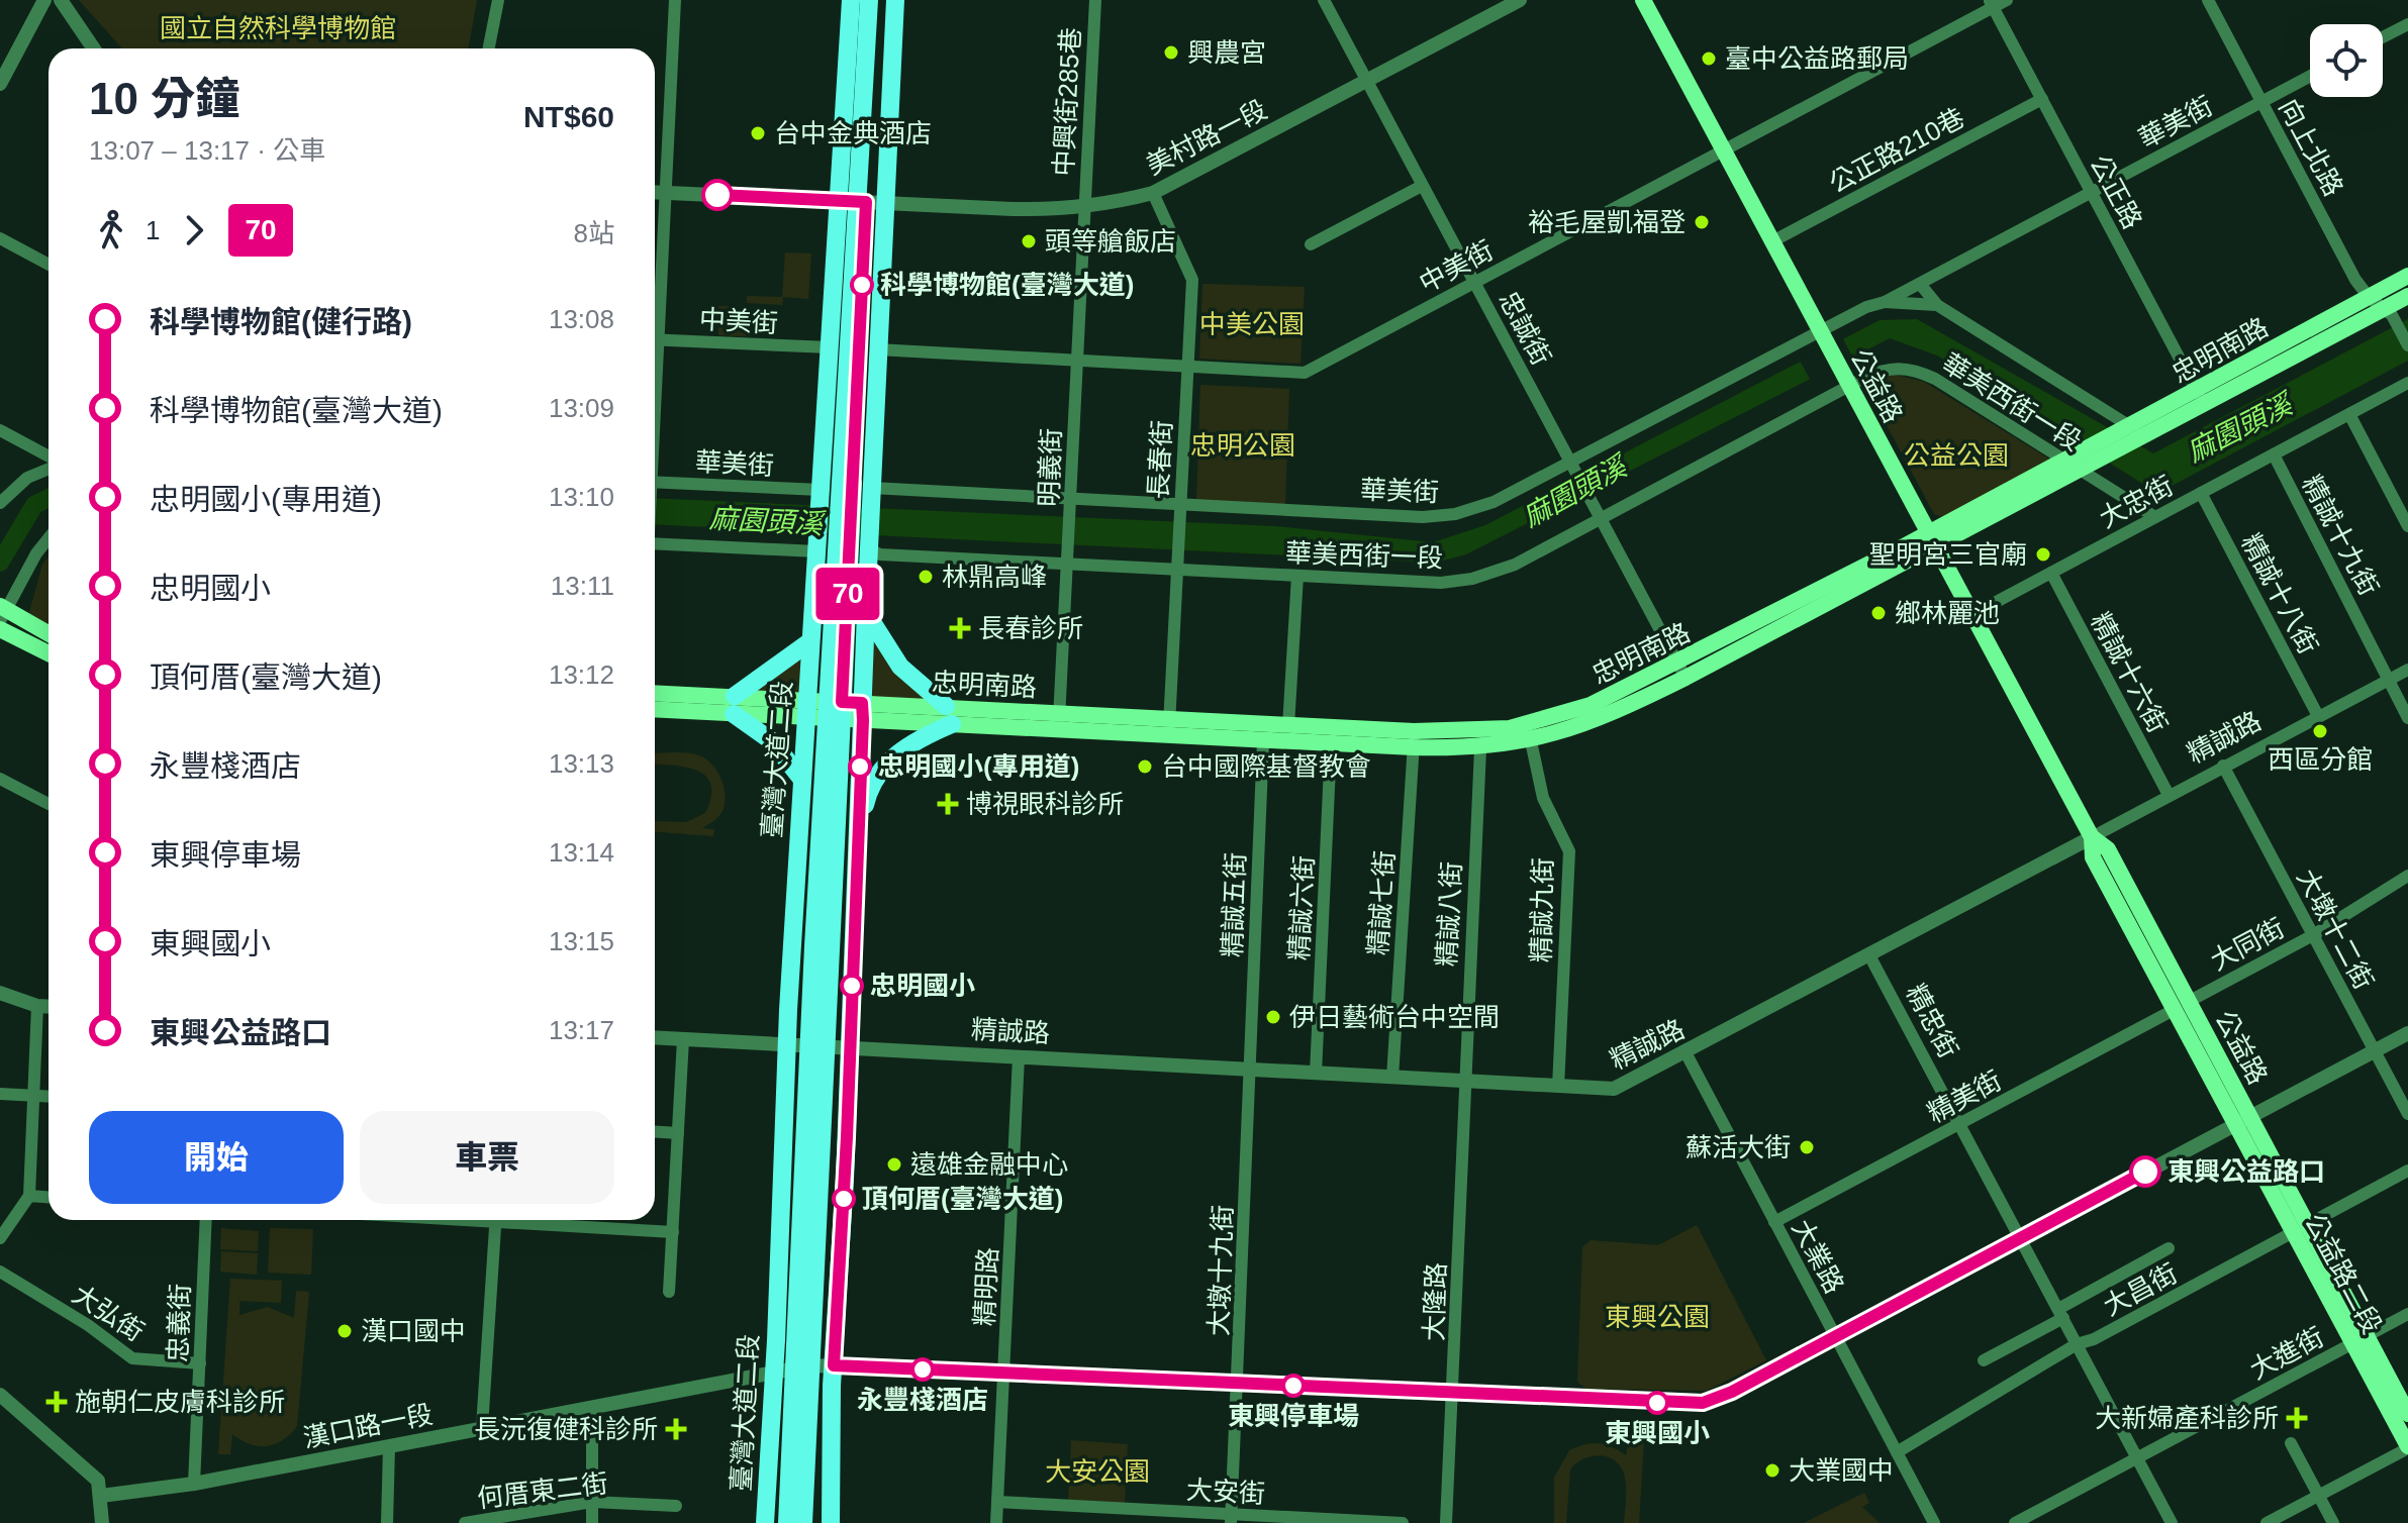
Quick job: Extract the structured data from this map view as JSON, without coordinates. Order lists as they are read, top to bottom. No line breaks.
{"streets":{"main road":["忠明南路","公益路","臺灣大道二段","公益路二段"],"street":["中興街285巷","華美街","美村路一段","向上北路","公正路210巷","公正路","中美街","忠誠街","華美西街一段","長春街","明義街","大忠街","精誠十九街","精誠十八街","精誠十六街","精誠路","精誠七街","精誠五街","精誠六街","精誠九街","精誠八街","大墩十二街","大同街","精忠街","精美街","大業路","大墩十九街","精明路","大昌街","大隆路","大弘街","忠義街","大進街","漢口路一段","何厝東二街","大安街"]},"crossings":[["中興街285巷","美村路一段"],["中興街285巷","明義街"],["華美街","向上北路"],["華美街","公正路"],["華美街","忠誠街"],["華美街","公益路"],["華美街","長春街"],["華美街","明義街"],["華美街","臺灣大道二段"],["美村路一段","忠誠街"],["美村路一段","長春街"],["美村路一段","明義街"],["美村路一段","臺灣大道二段"],["向上北路","忠明南路"],["公正路210巷","公正路"],["公正路210巷","公益路"],["公正路","中美街"],["公正路","忠明南路"],["中美街","忠誠街"],["中美街","公益路"],["中美街","長春街"],["中美街","明義街"],["中美街","臺灣大道二段"],["忠誠街","忠明南路"],["忠誠街","華美西街一段"],["忠明南路","公益路"],["忠明南路","華美西街一段"],["忠明南路","長春街"],["忠明南路","明義街"],["忠明南路","臺灣大道二段"],["忠明南路","精誠七街"],["忠明南路","精誠五街"],["忠明南路","精誠六街"],["忠明南路","精誠九街"],["忠明南路","精誠八街"],["公益路","華美西街一段"],["公益路","大忠街"],["公益路","精誠路"],["公益路","大同街"],["公益路","精美街"],["公益路","公益路二段"],["公益路","漢口路一段"],["華美西街一段","長春街"],["華美西街一段","明義街"],["華美西街一段","大忠街"],["華美西街一段","臺灣大道二段"],["大忠街","精誠十九街"],["大忠街","精誠十八街"],["大忠街","精誠十六街"],["精誠十九街","精誠路"],["精誠十八街","精誠路"],["精誠十六街","精誠路"],["精誠路","臺灣大道二段"],["精誠路","精誠七街"],["精誠路","精誠五街"],["精誠路","精誠六街"],["精誠路","精誠九街"],["精誠路","精誠八街"],["精誠路","大墩十二街"],["精誠路","精忠街"],["精誠路","大業路"],["精誠路","大墩十九街"],["精誠路","精明路"],["精誠路","大隆路"],["臺灣大道二段","漢口路一段"],["精誠五街","大墩十九街"],["精誠八街","大隆路"],["大墩十二街","大同街"],["大墩十二街","漢口路一段"],["精忠街","精美街"],["精忠街","大昌街"],["精忠街","大進街"],["精忠街","漢口路一段"],["精美街","大業路"],["大業路","大昌街"],["大業路","漢口路一段"],["大墩十九街","漢口路一段"],["大墩十九街","大安街"],["公益路二段","大昌街"],["公益路二段","大進街"],["公益路二段","漢口路一段"],["精明路","漢口路一段"],["精明路","大安街"],["大隆路","漢口路一段"],["大弘街","忠義街"],["忠義街","漢口路一段"]],"water":["麻園頭溪"],"parks":["國立自然科學博物館","中美公園","忠明公園","公益公園","東興公園","大安公園"],"places":{"other":["興農宮","臺中公益路郵局","台中金典酒店","裕毛屋凱福登","頭等艙飯店","科學博物館(臺灣大道)","聖明宮三官廟","林鼎高峰","鄉林麗池","西區分館","忠明國小(專用道)","台中國際基督教會","忠明國小","伊日藝術台中空間","蘇活大街","遠雄金融中心","東興公益路口","頂何厝(臺灣大道)","漢口國中","永豐棧酒店","東興停車場","東興國小","大業國中"],"health":["長春診所","博視眼科診所","施朝仁皮膚科診所","大新婦產科診所","長沅復健科診所"]},"lines":["bus line 70"],"page":{"on_map":"70","heading":["10 分鐘","13:07 – 13:17 · 公車","NT$60"],"legs":["1","70","8站"],"list":[{"name":"科學博物館(健行路)","value":"13:08"},{"name":"科學博物館(臺灣大道)","value":"13:09"},{"name":"忠明國小(專用道)","value":"13:10"},{"name":"忠明國小","value":"13:11"},{"name":"頂何厝(臺灣大道)","value":"13:12"},{"name":"永豐棧酒店","value":"13:13"},{"name":"東興停車場","value":"13:14"},{"name":"東興國小","value":"13:15"},{"name":"東興公益路口","value":"13:17"}],"buttons":["開始","車票"]}}
